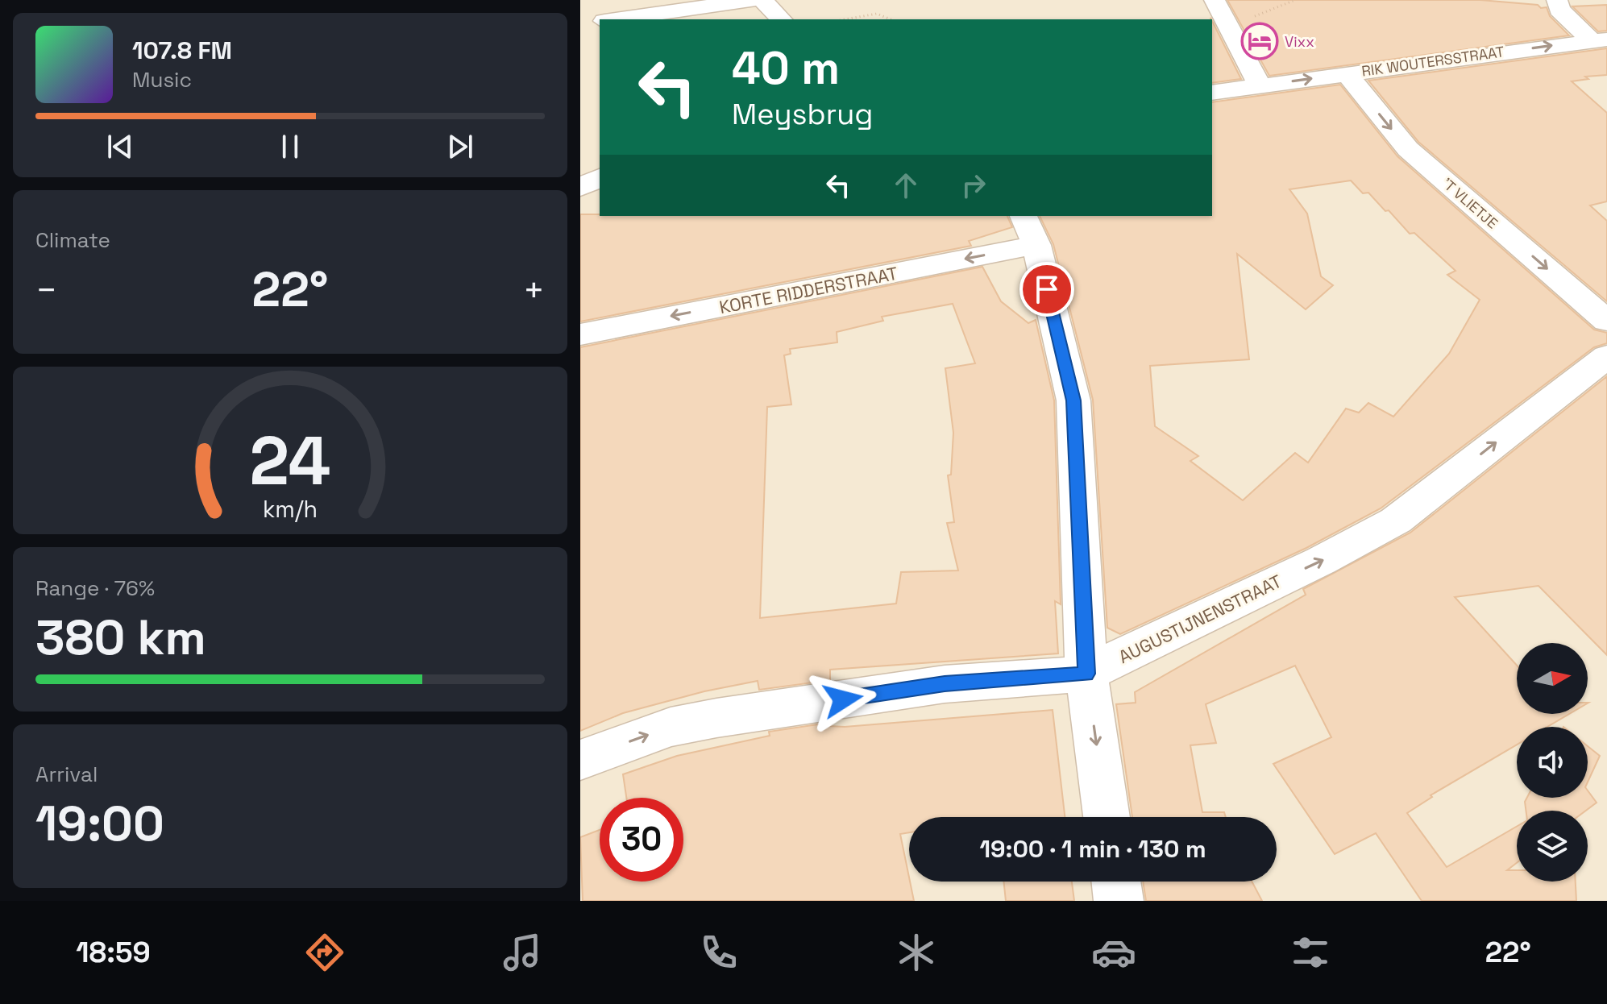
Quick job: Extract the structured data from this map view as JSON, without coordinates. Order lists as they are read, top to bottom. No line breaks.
{"streets":{"street":["RIK WOUTERSSTRAAT","'T VLIETJE","KORTE RIDDERSTRAAT","AUGUSTIJNENSTRAAT"]},"crossings":[["RIK WOUTERSSTRAAT","'T VLIETJE"]],"one_way":["RIK WOUTERSSTRAAT","'T VLIETJE","AUGUSTIJNENSTRAAT"],"places":{"hotel":["Vixx"]},"north":"right","page":{"turn":["40 m","Meysbrug"],"song":["107.8 FM","Music"],"tile":["Climate",["Range · 76%","380 km"],["Arrival","19:00"]],"heat":["−","22°","+"],"limit":"30","trip":"19:00 · 1 min · 130 m","tabs":["18:59","22°"],"gauge":["24","km/h"]}}
